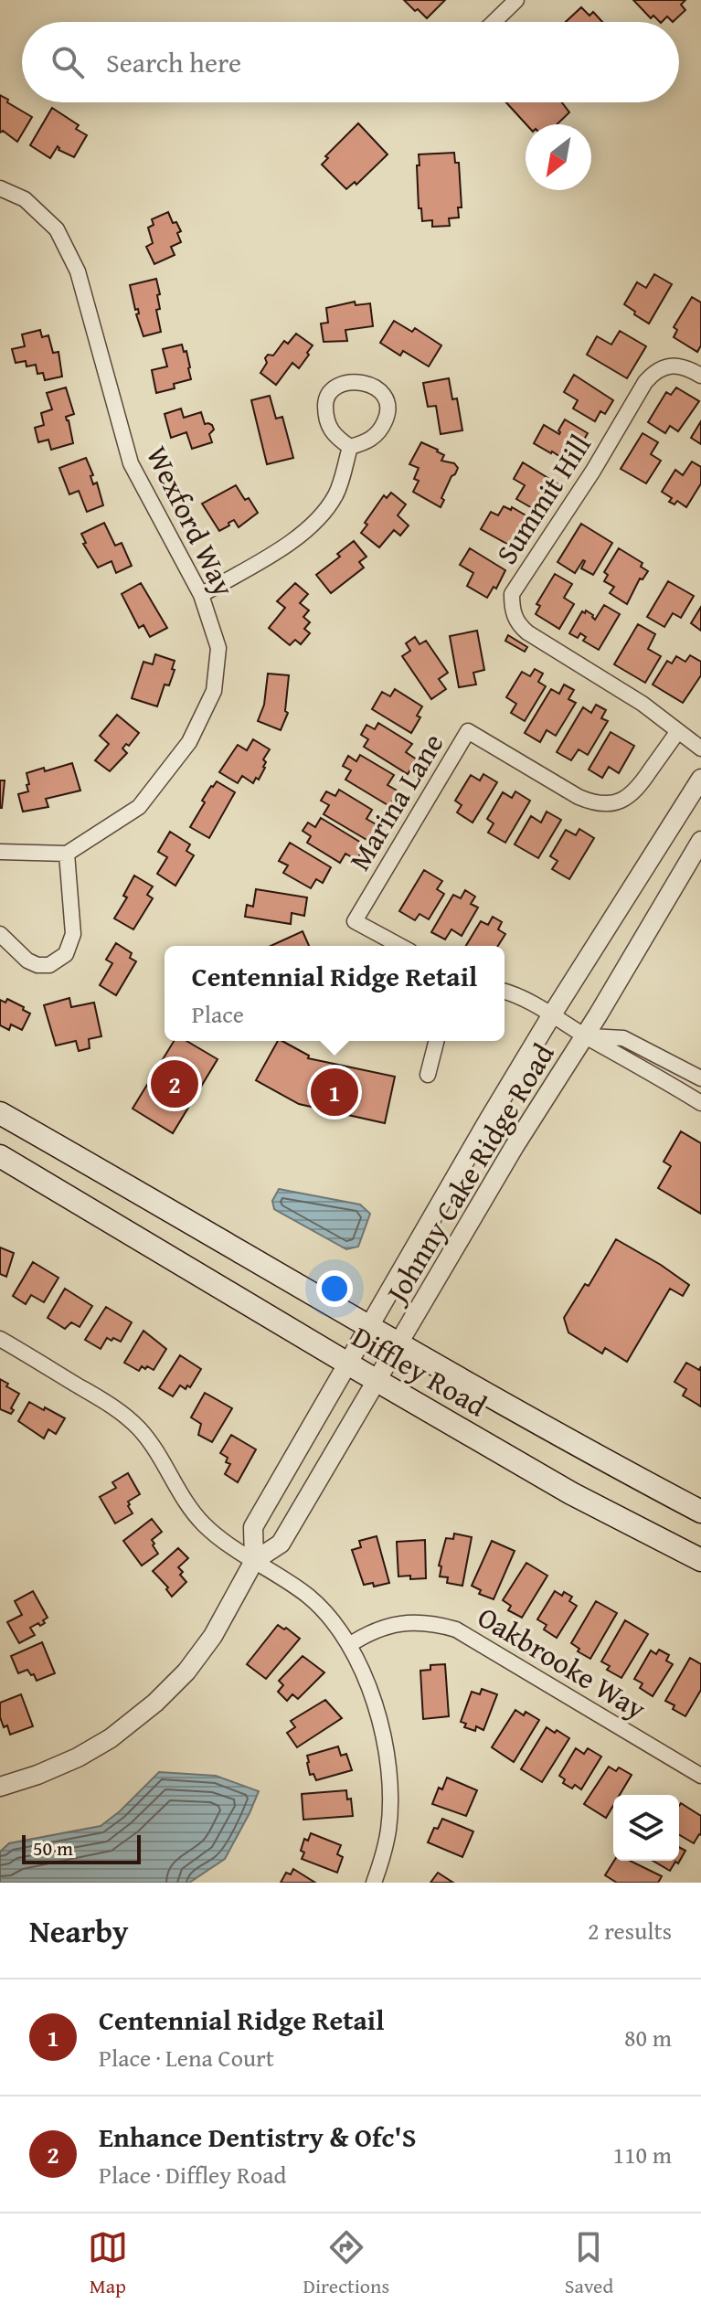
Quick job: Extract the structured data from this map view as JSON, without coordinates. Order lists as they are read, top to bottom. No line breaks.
{"streets":{"main road":["Diffley Road"],"street":["Summit Hill","Wexford Way","Marina Lane","Johnny Cake Ridge Road","Oakbrooke Way"]},"crossings":[["Summit Hill","Marina Lane"],["Johnny Cake Ridge Road","Diffley Road"]],"scale_bar":"50 m","north":"bottom left","page":{"search":"Search here","popup":["Centennial Ridge Retail","Place"],"pins":["2","1"],"scale":"50 m","heading":["Nearby","2 results"],"list":[{"mark":"1","name":"Centennial Ridge Retail","note":"Place · Lena Court","value":"80 m"},{"mark":"2","name":"Enhance Dentistry & Ofc'S","note":"Place · Diffley Road","value":"110 m"}],"nav":["Map","Directions","Saved"]}}
